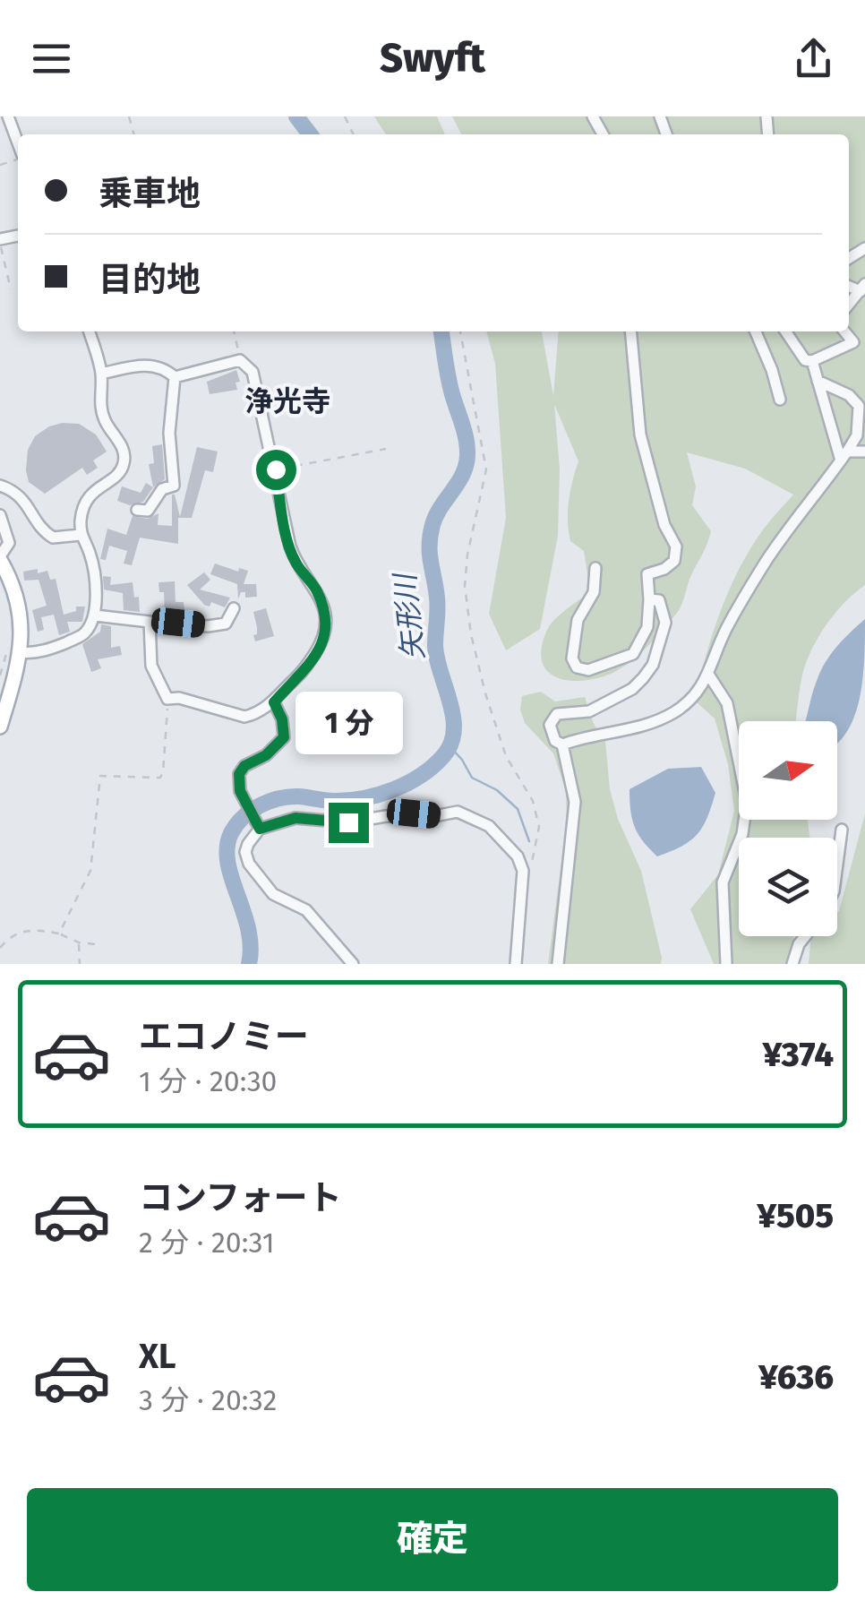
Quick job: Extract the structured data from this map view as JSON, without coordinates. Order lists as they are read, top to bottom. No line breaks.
{"districts":["浄光寺"],"water":["矢形川"],"north":"right","page":{"header":"Swyft","banner":["乗車地","目的地"],"bubble":"1 分","list":[{"name":"エコノミー","note":"1 分 · 20:30","value":"¥374"},{"name":"コンフォート","note":"2 分 · 20:31","value":"¥505"},{"name":"XL","note":"3 分 · 20:32","value":"¥636"}],"buttons":"確定"}}
